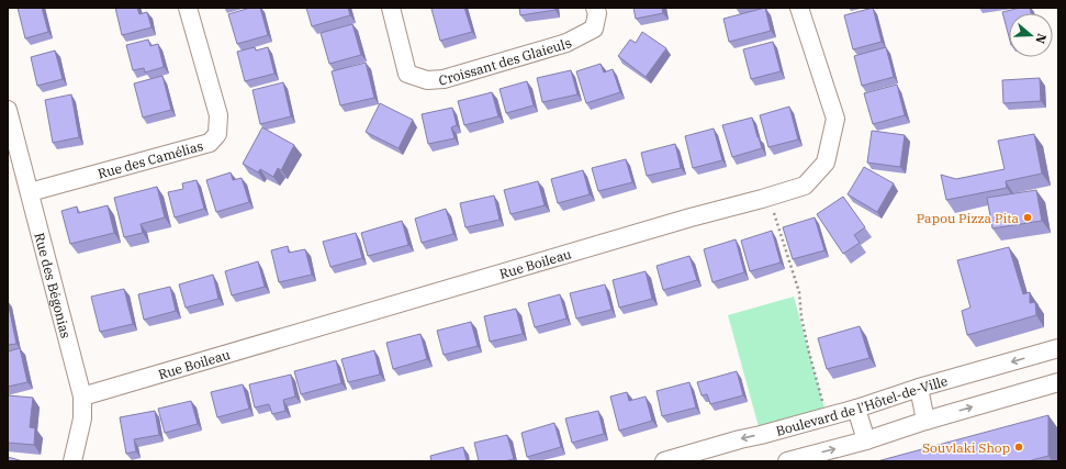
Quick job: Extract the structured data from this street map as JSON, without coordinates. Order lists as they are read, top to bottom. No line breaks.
{"streets":{"street":["Croissant des Glaieuls","Rue des Camélias","Rue Boileau","Rue des Bégonias","Boulevard de l'Hôtel-de-Ville"]},"crossings":[["Rue des Camélias","Rue des Bégonias"],["Rue Boileau","Rue des Bégonias"]],"places":["Papou Pizza Pita","Souvlaki Shop"],"north":"right"}
